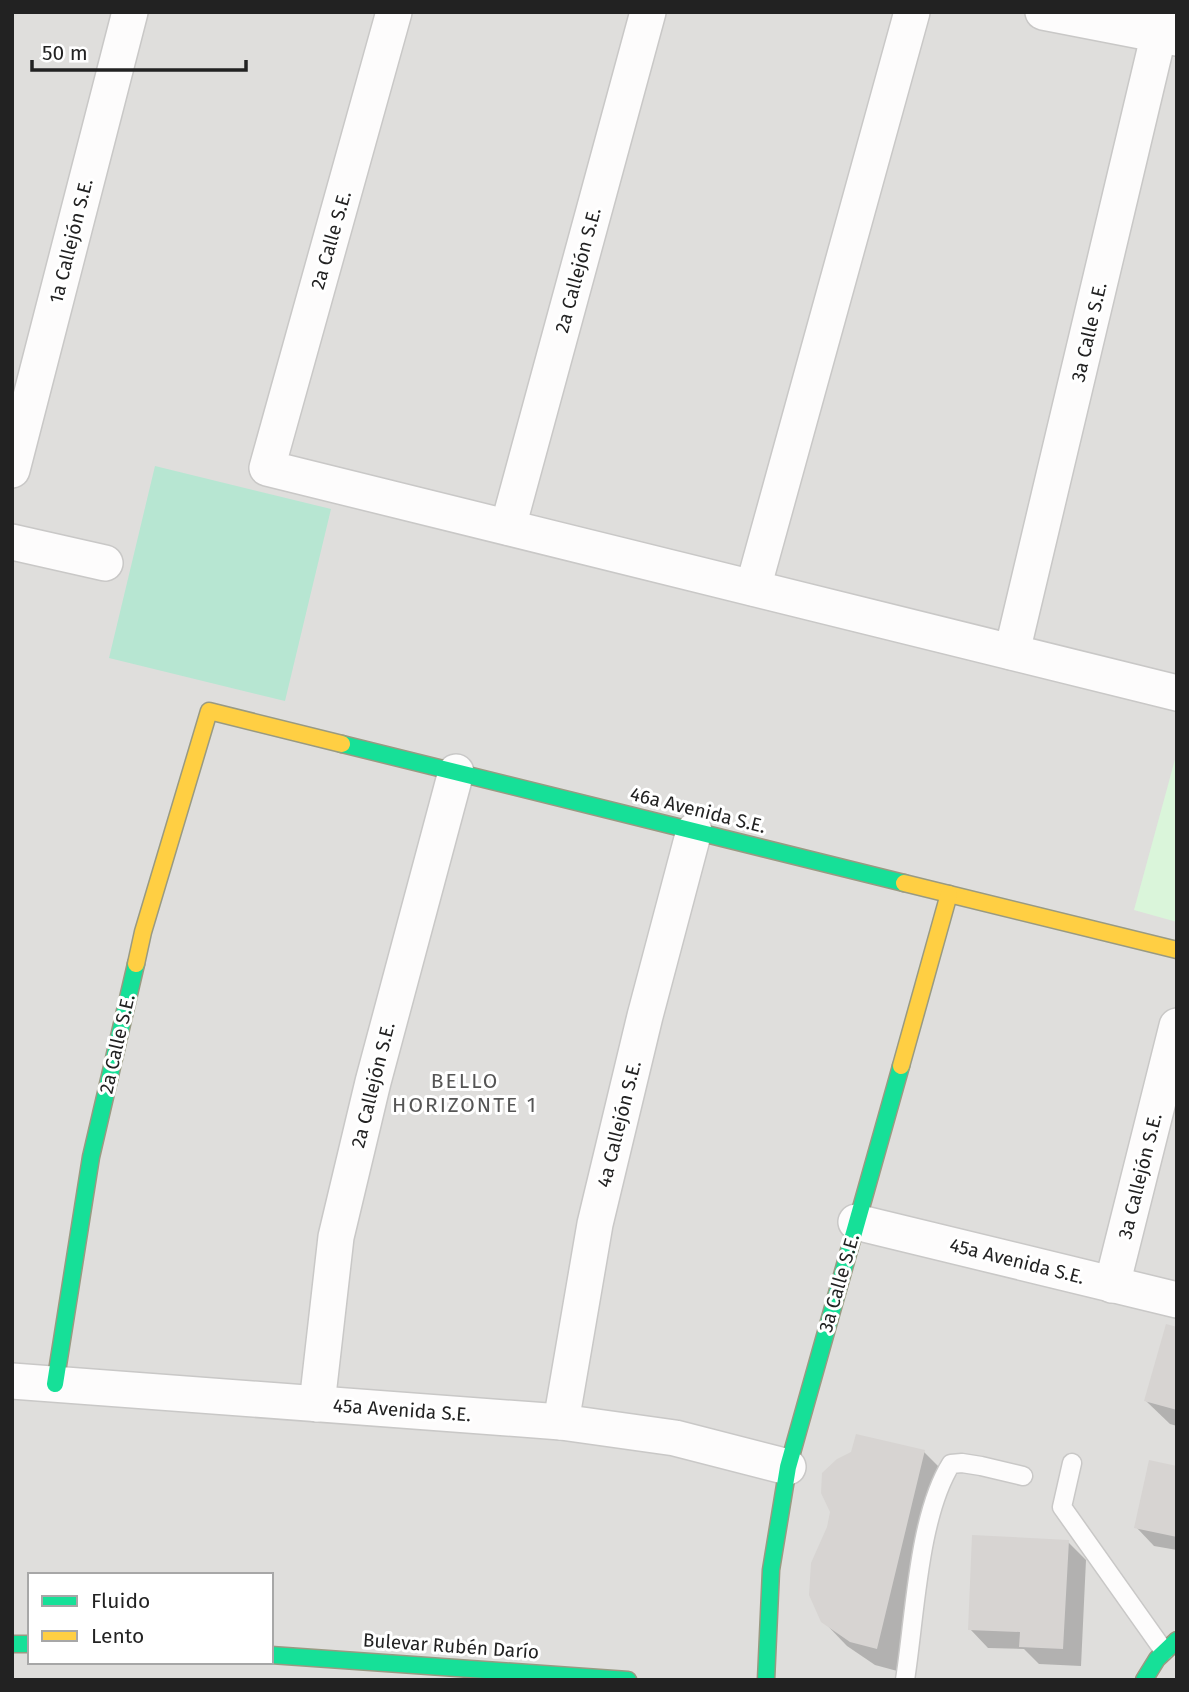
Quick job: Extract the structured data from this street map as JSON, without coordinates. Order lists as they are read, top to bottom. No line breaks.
{"streets":{"street":["2a Calle S.E.","1a Callejón S.E.","2a Callejón S.E.","3a Calle S.E.","46a Avenida S.E.","4a Callejón S.E.","3a Callejón S.E.","45a Avenida S.E.","Bulevar Rubén Darío"]},"crossings":[["2a Calle S.E.","2a Callejón S.E."],["2a Calle S.E.","46a Avenida S.E."],["2a Calle S.E.","45a Avenida S.E."],["2a Callejón S.E.","46a Avenida S.E."],["2a Callejón S.E.","45a Avenida S.E."],["3a Calle S.E.","46a Avenida S.E."],["3a Calle S.E.","45a Avenida S.E."],["46a Avenida S.E.","4a Callejón S.E."],["4a Callejón S.E.","45a Avenida S.E."],["3a Callejón S.E.","45a Avenida S.E."]],"districts":["BELLO HORIZONTE 1"],"legend":["Fluido","Lento"],"scale_bar":"50 m"}
